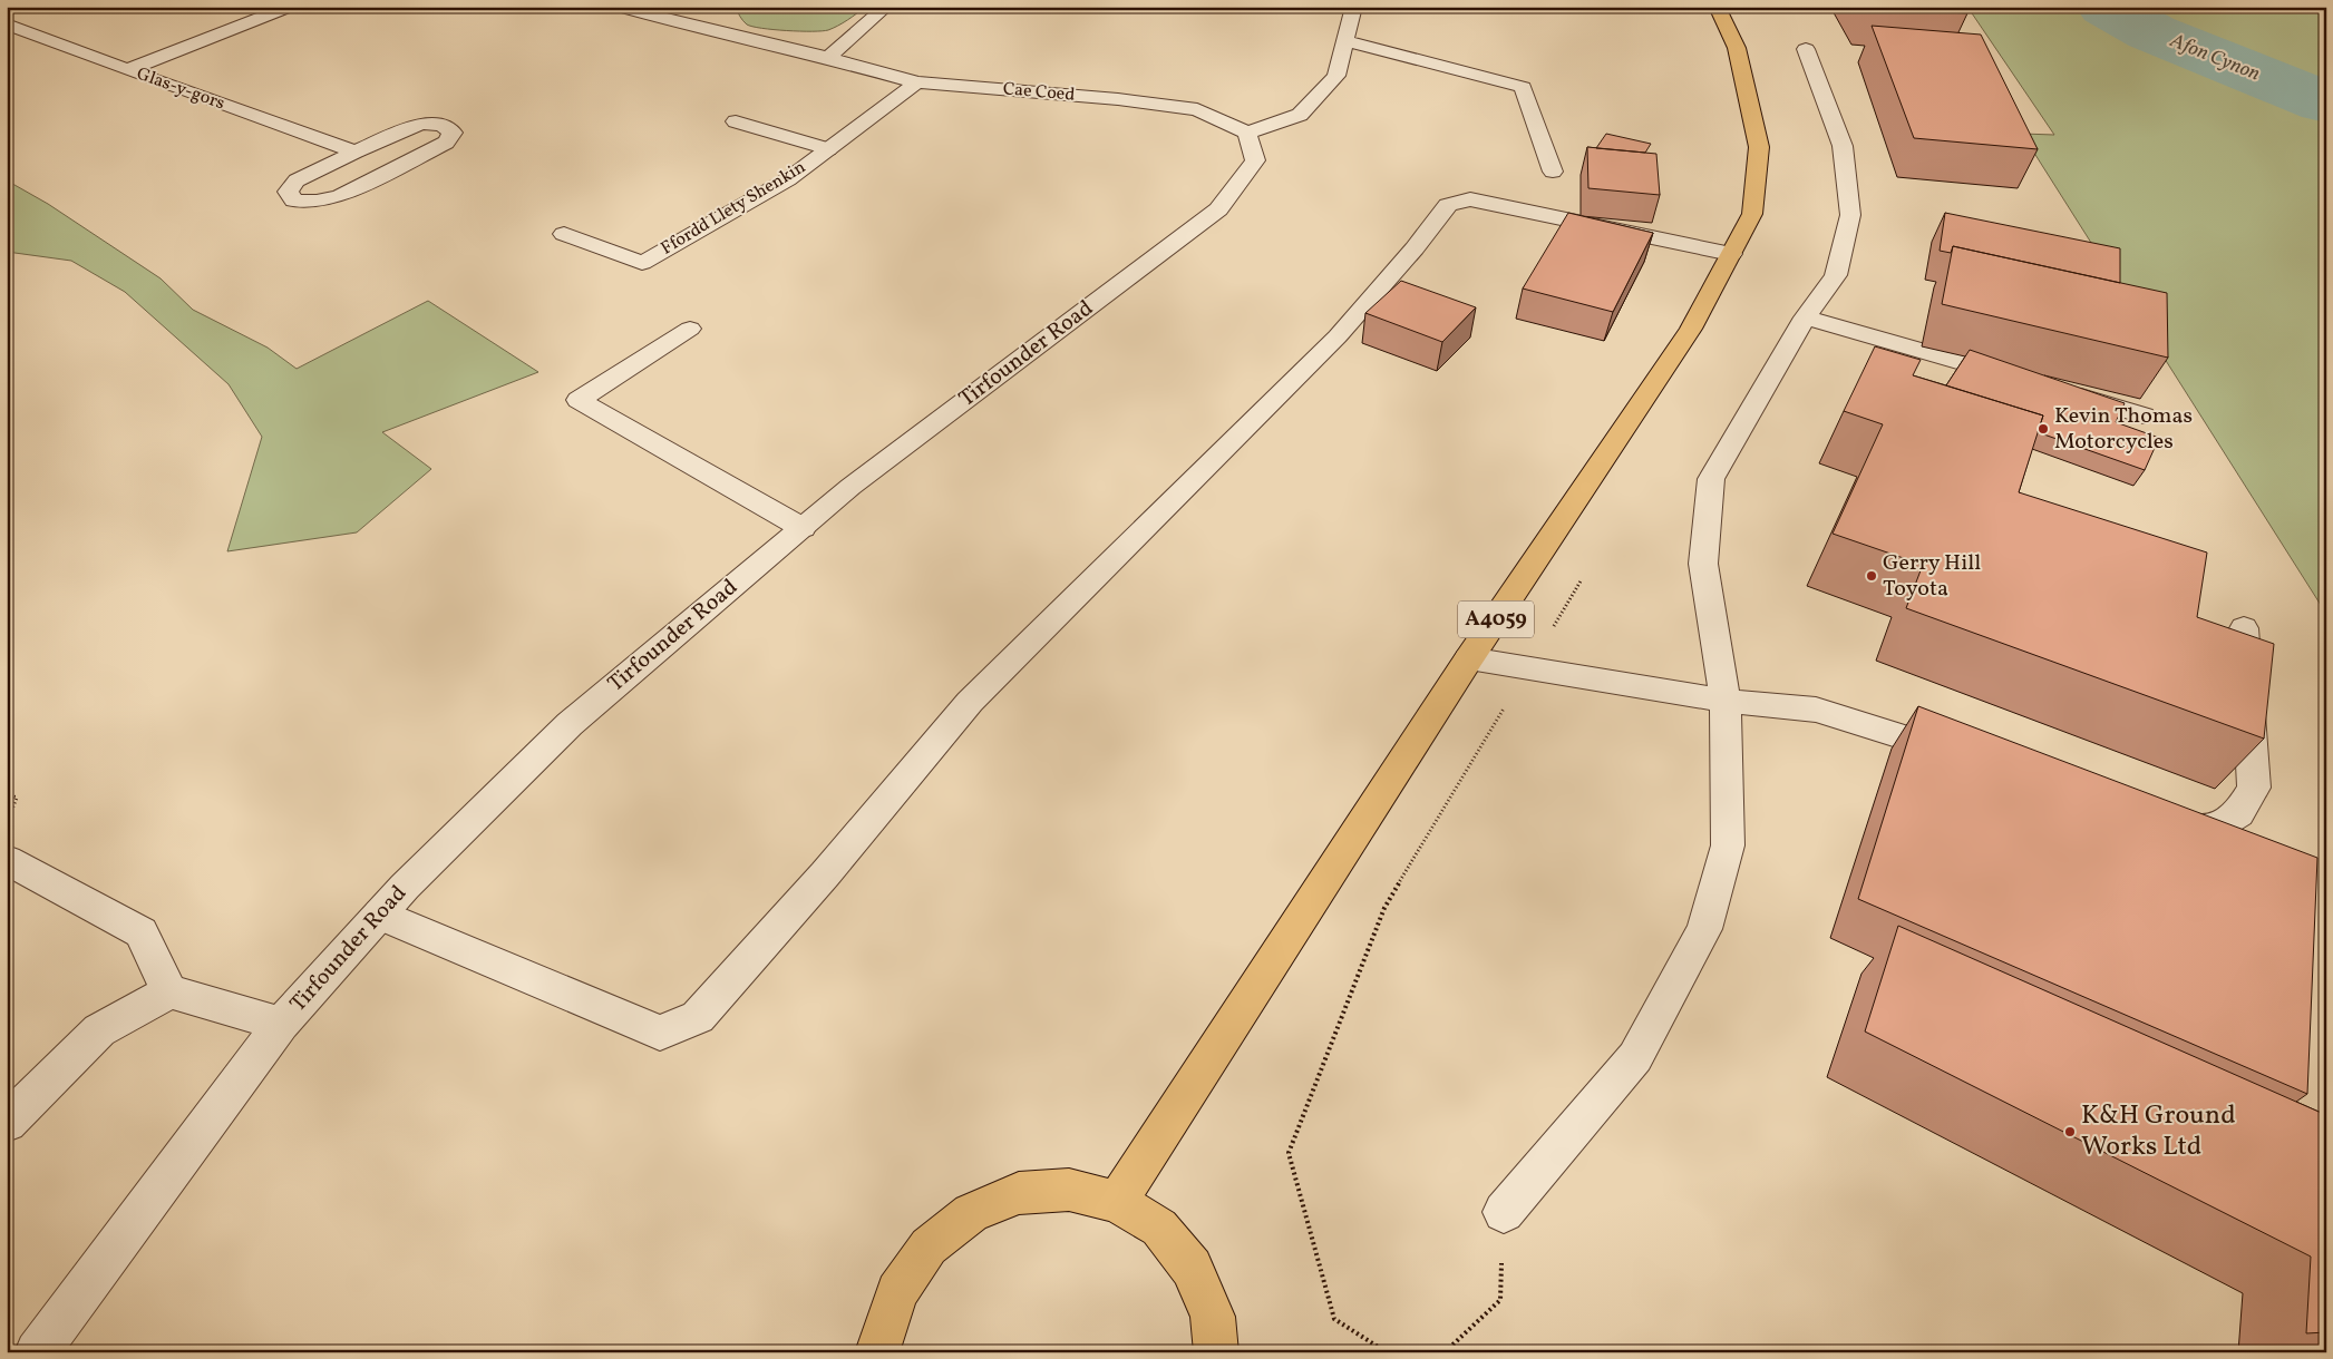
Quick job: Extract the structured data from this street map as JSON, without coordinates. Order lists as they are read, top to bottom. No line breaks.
{"streets":{"main road":["A4059"],"street":["Glas-y-gors","Cae Coed","Ffordd Llety Shenkin","Tirfounder Road"]},"crossings":[["Cae Coed","Ffordd Llety Shenkin"],["Cae Coed","Tirfounder Road"]],"water":["Afon Cynon"],"places":["Kevin Thomas Motorcycles","Gerry Hill Toyota","K&H Ground Works Ltd"]}
